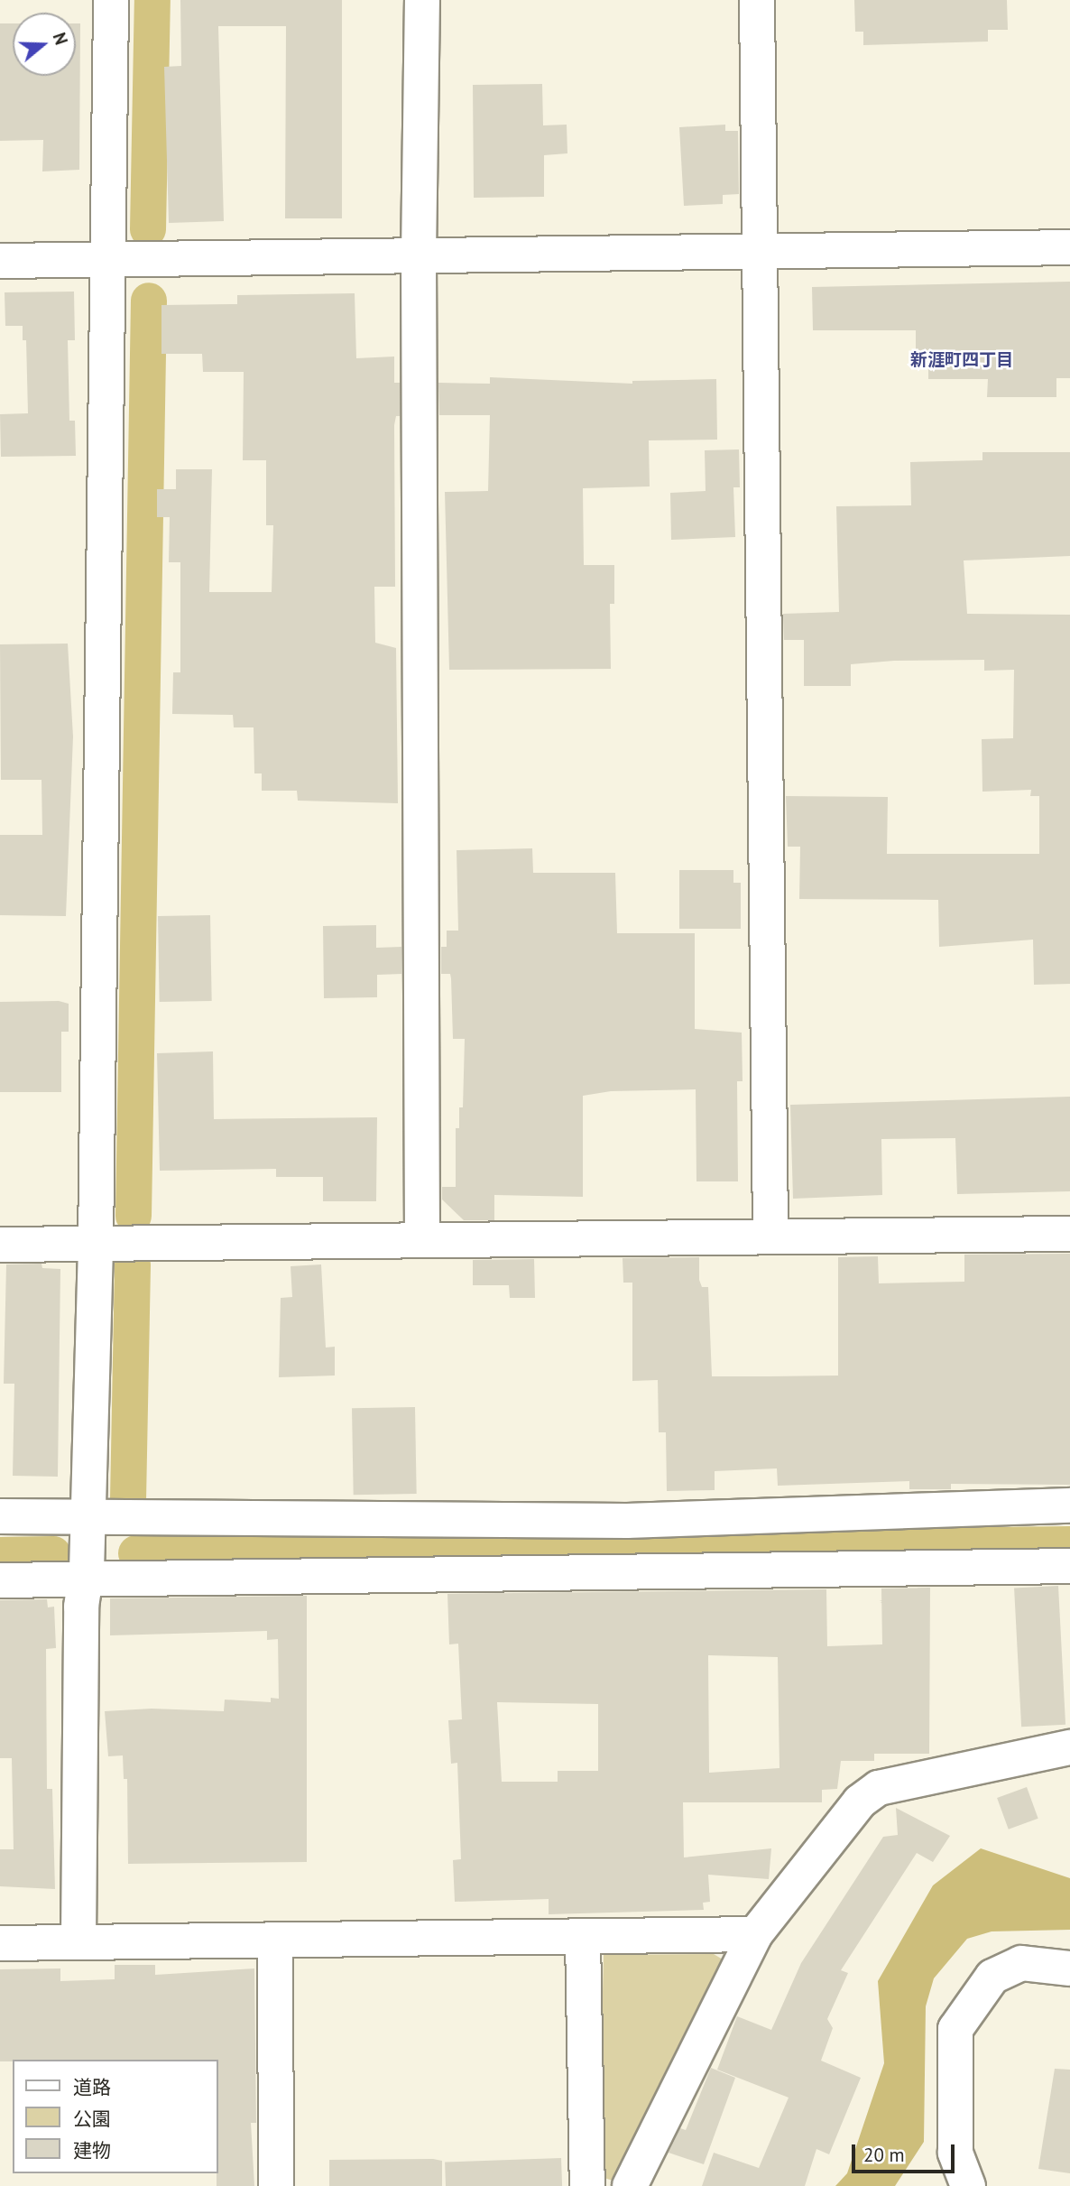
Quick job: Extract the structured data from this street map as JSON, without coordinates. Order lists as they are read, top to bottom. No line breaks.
{"districts":["新涯町四丁目"],"legend":["道路","公園","建物"],"scale_bar":"20 m","north":"right"}
